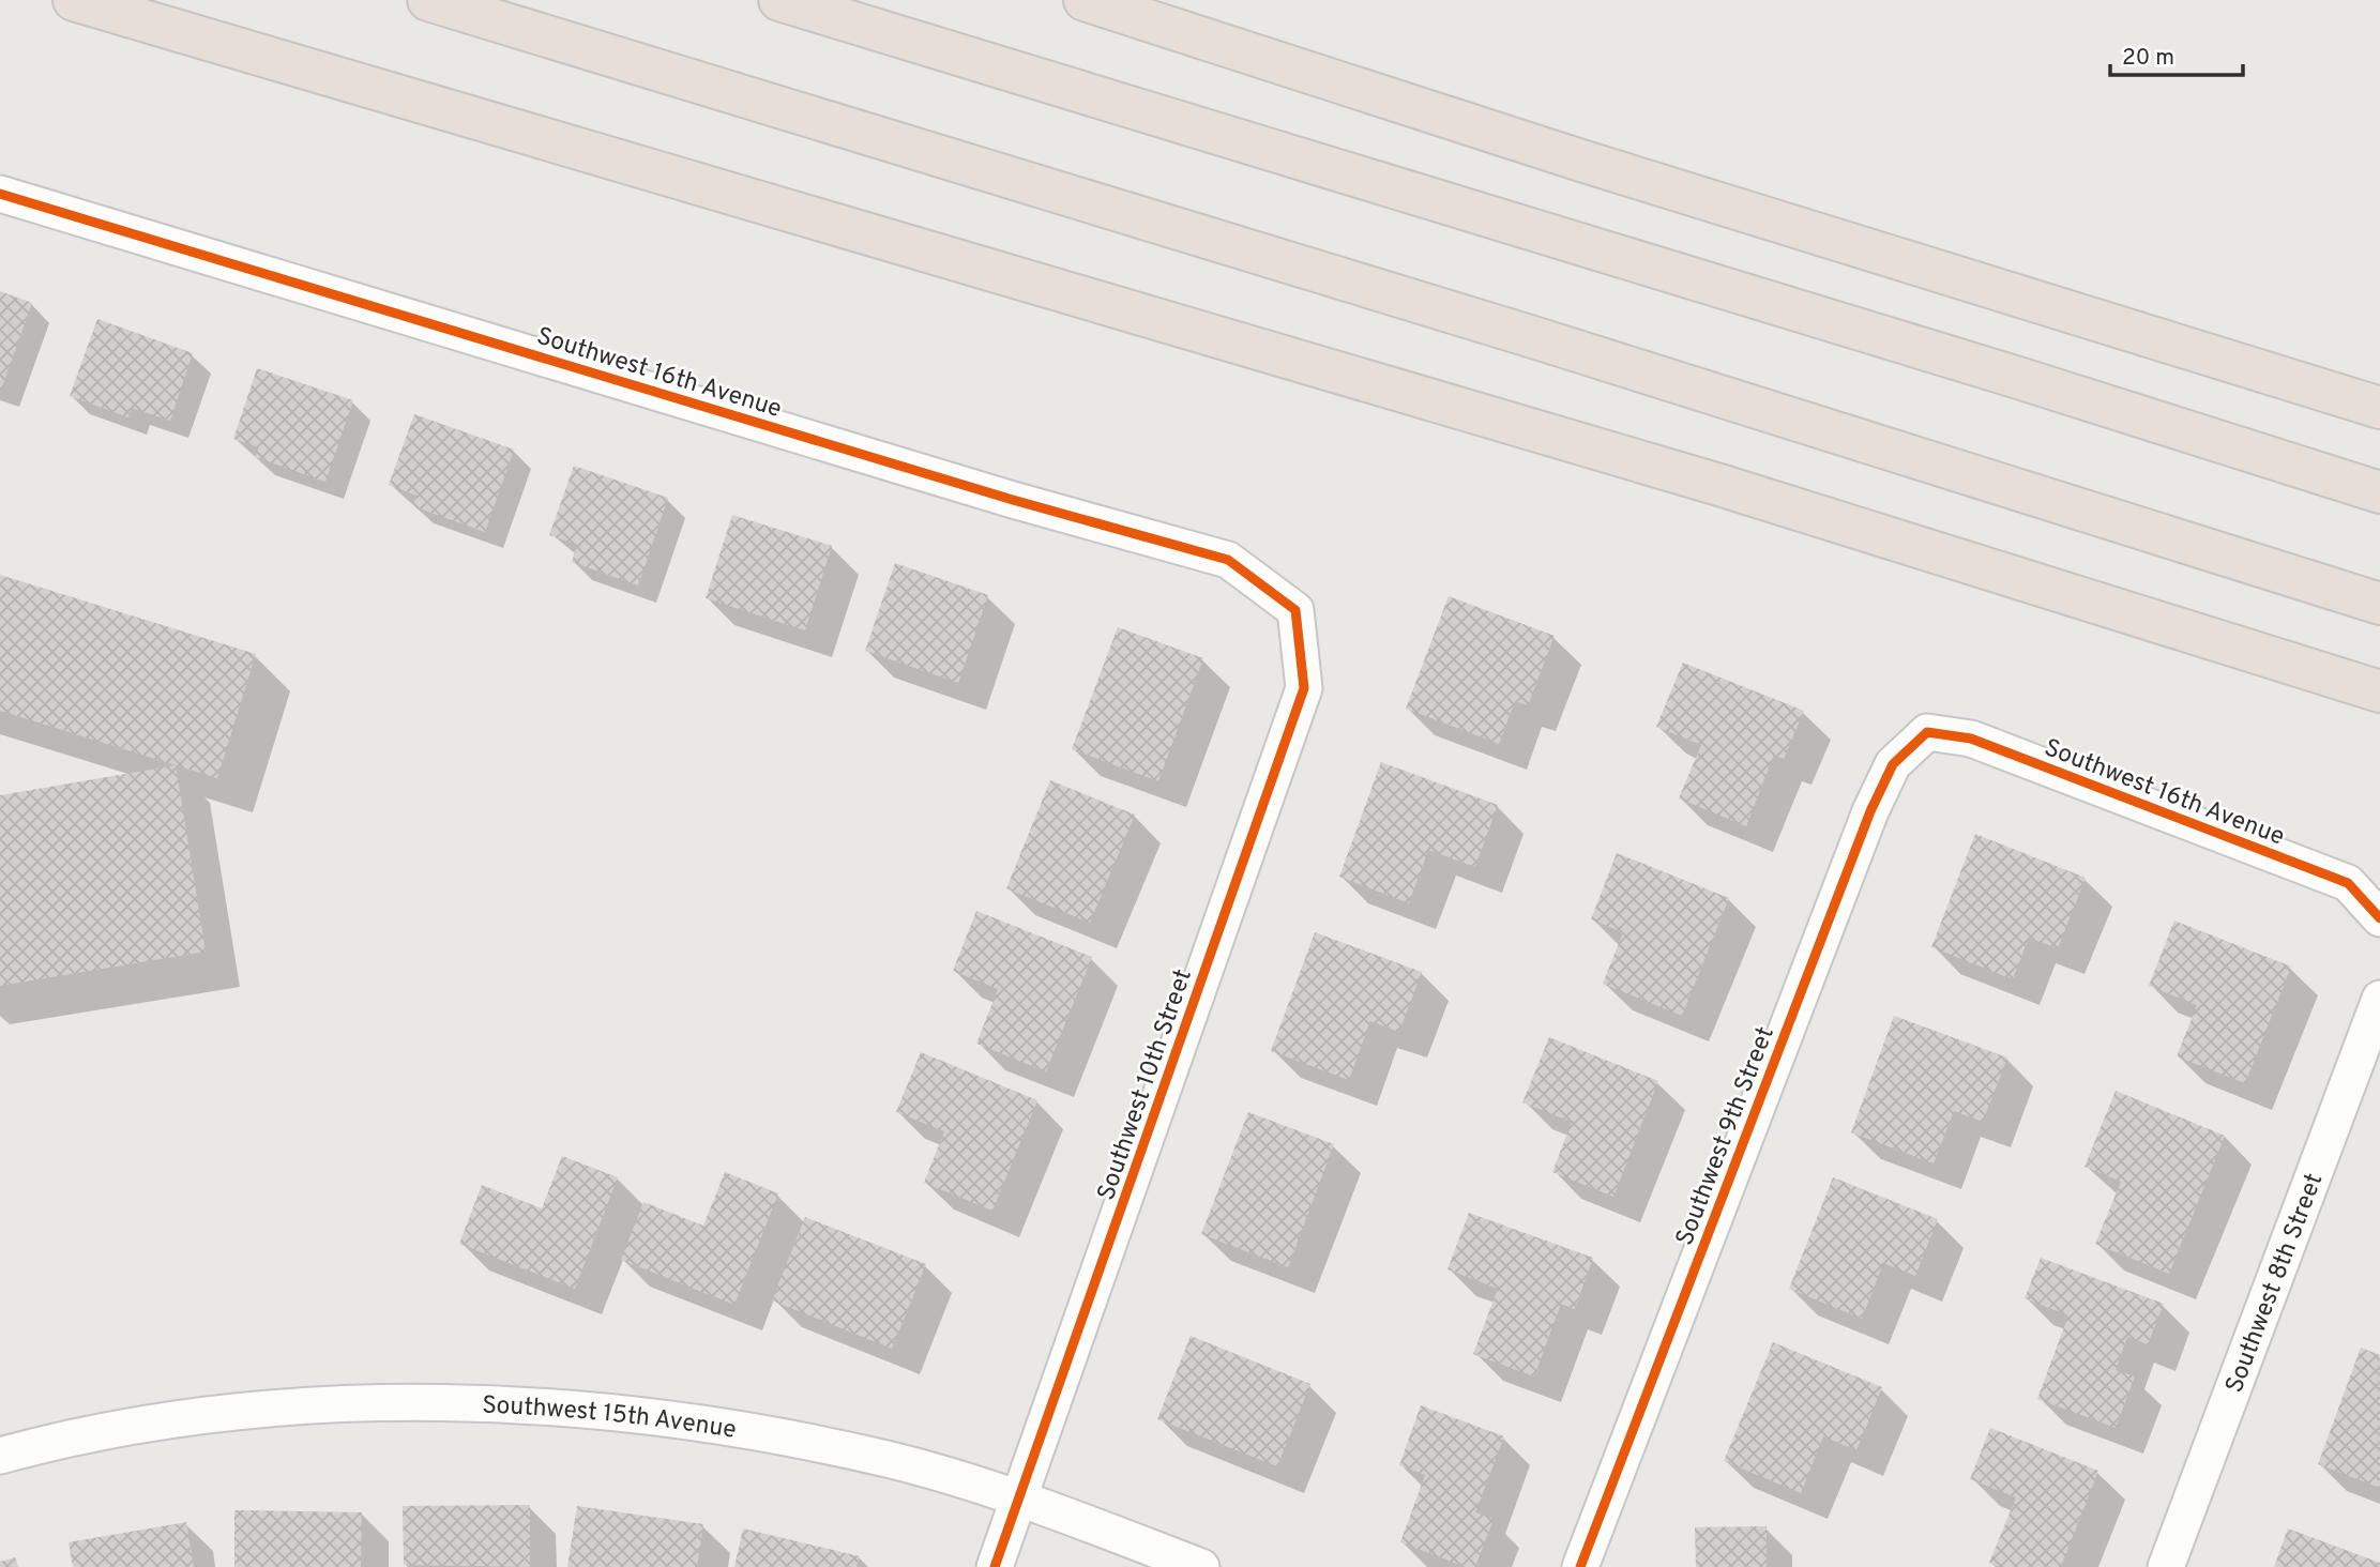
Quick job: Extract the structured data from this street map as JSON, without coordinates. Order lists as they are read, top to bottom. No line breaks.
{"streets":{"street":["Southwest 16th Avenue","Southwest 10th Street","Southwest 9th Street","Southwest 8th Street","Southwest 15th Avenue"]},"crossings":[["Southwest 16th Avenue","Southwest 10th Street"],["Southwest 16th Avenue","Southwest 9th Street"],["Southwest 10th Street","Southwest 15th Avenue"]],"scale_bar":"20 m"}
